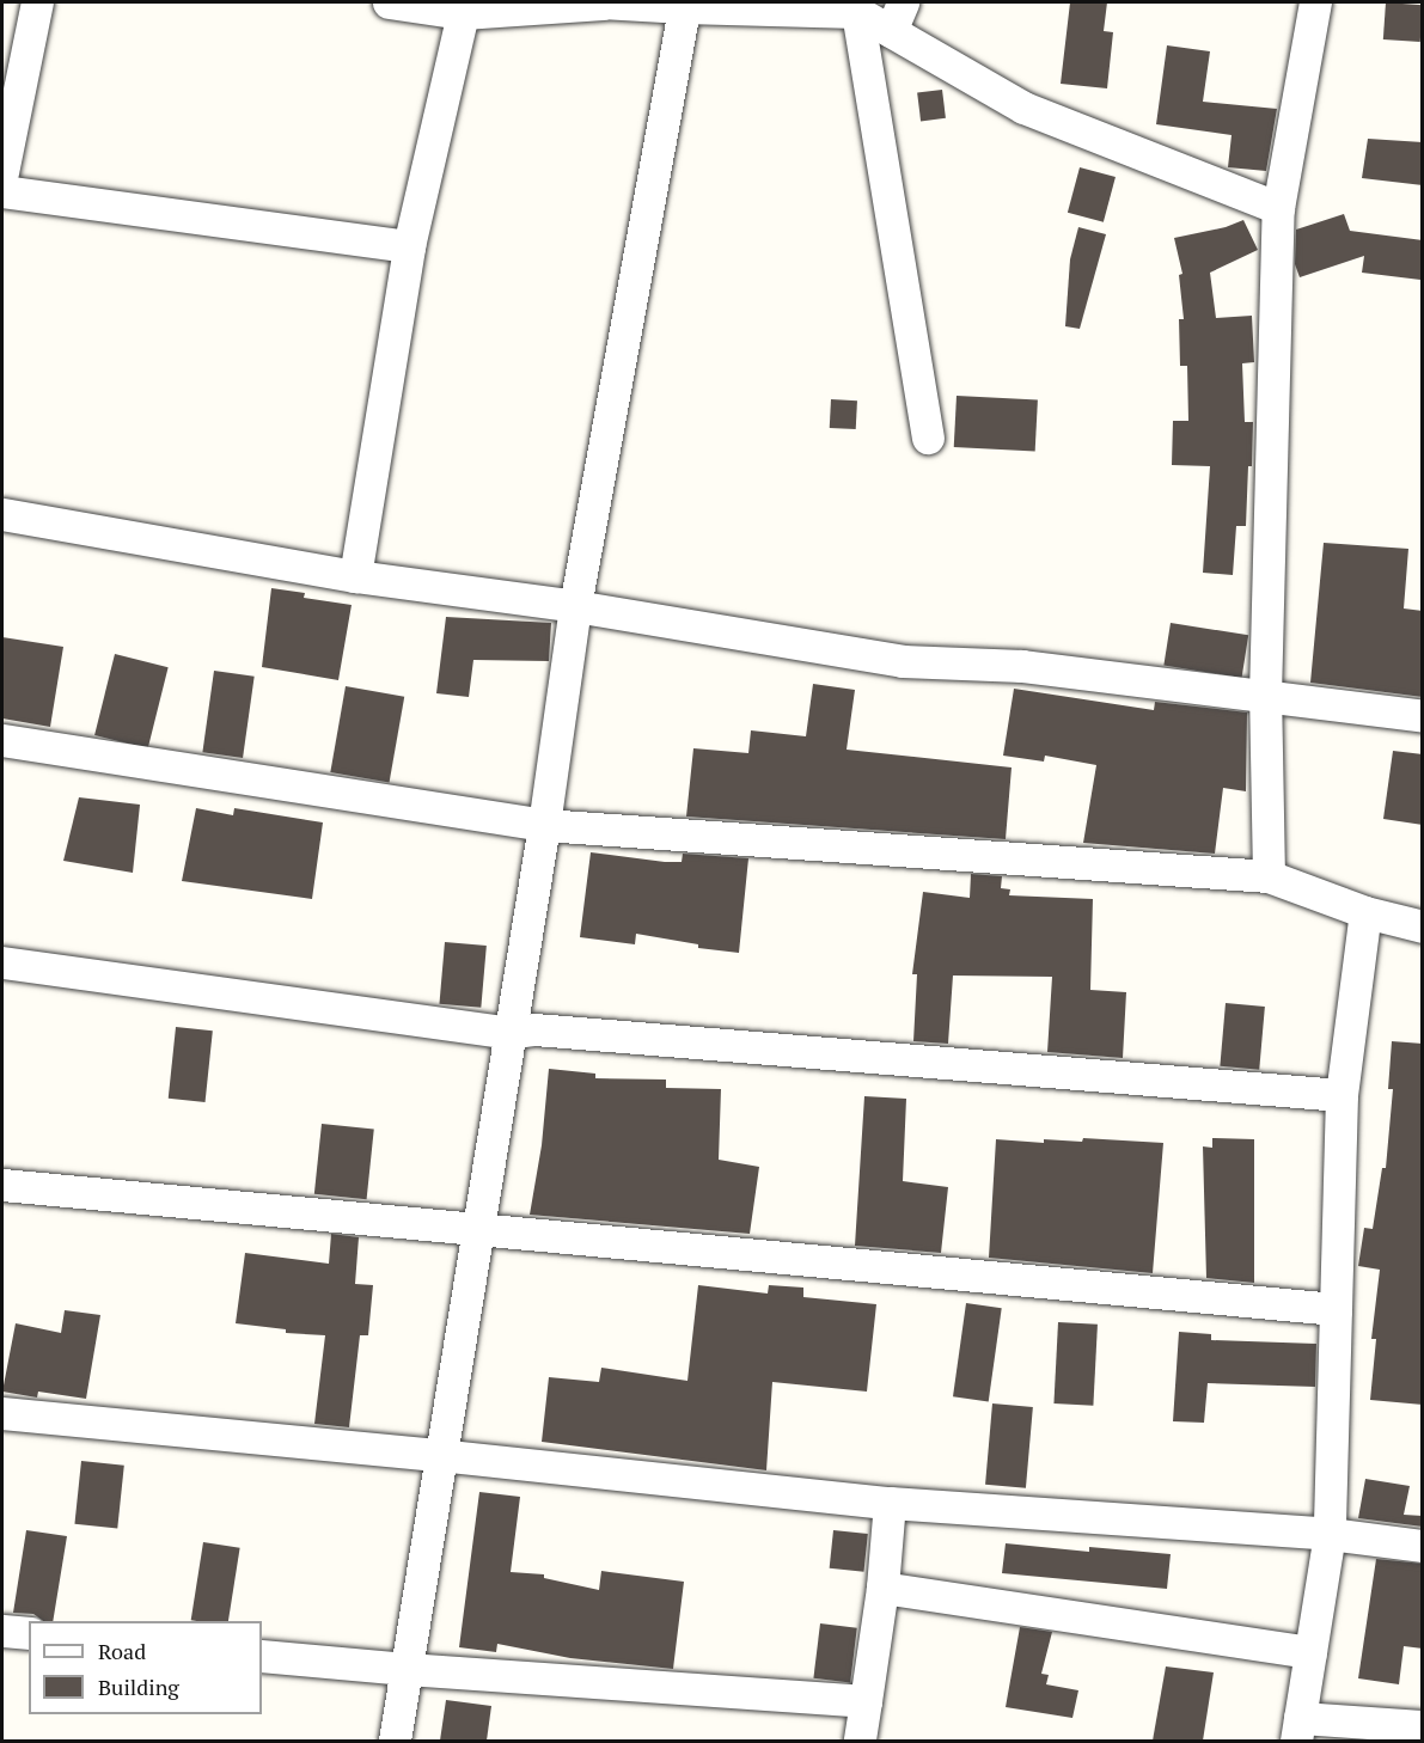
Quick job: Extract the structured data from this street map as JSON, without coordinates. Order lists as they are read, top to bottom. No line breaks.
{"legend":["Road","Building"]}
